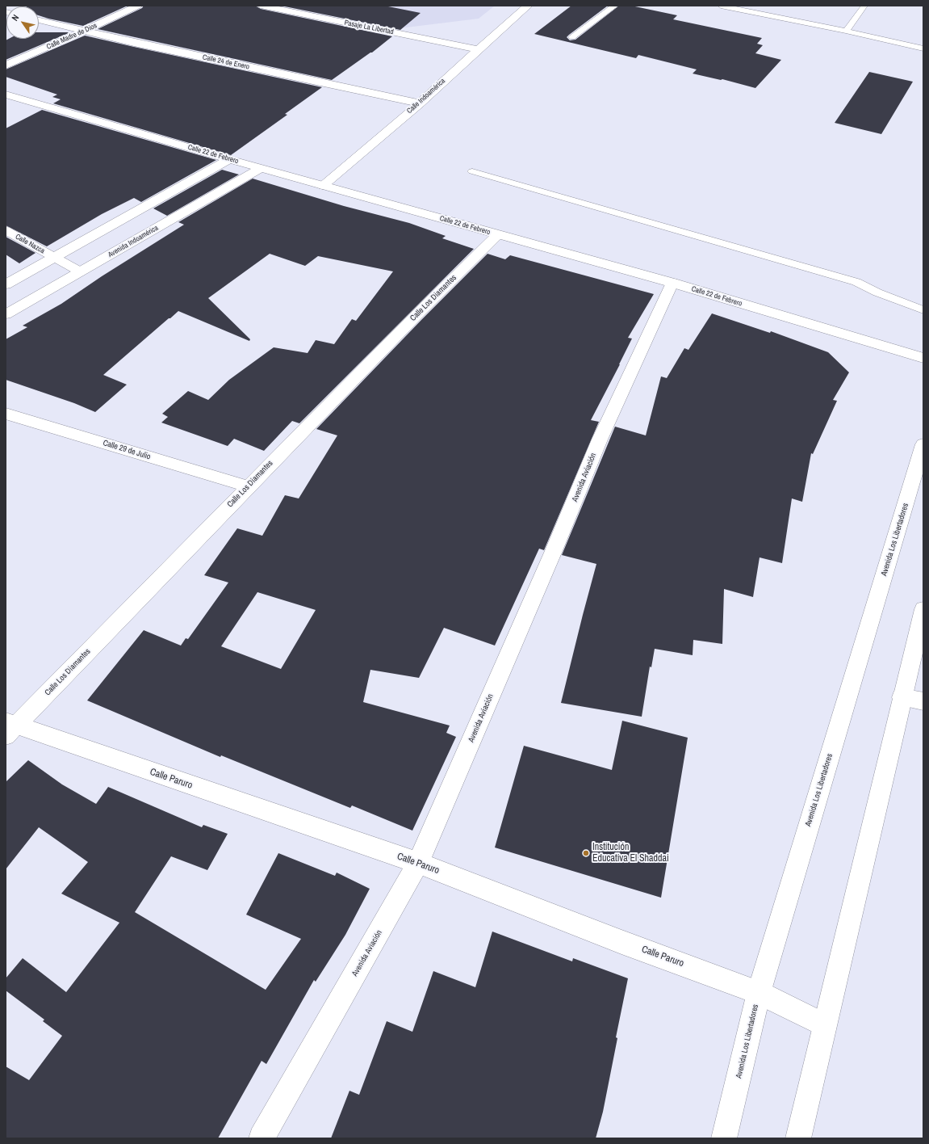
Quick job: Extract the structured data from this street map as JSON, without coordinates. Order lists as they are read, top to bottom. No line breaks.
{"streets":{"main road":["Pasaje La Libertad","Calle Madre de Dios","Calle 24 de Enero","Calle Indoamérica","Calle 22 de Febrero","Avenida Indoamérica","Calle Nazca","Calle Los Diamantes","Calle 29 de Julio","Avenida Aviación","Avenida Los Libertadores","Calle Paruro"]},"crossings":[["Pasaje La Libertad","Calle Indoamérica"],["Calle Madre de Dios","Calle 24 de Enero"],["Calle 24 de Enero","Calle Indoamérica"],["Calle Indoamérica","Calle 22 de Febrero"],["Calle 22 de Febrero","Avenida Indoamérica"],["Calle 22 de Febrero","Calle Los Diamantes"],["Calle 22 de Febrero","Avenida Aviación"],["Avenida Indoamérica","Calle Nazca"],["Calle Los Diamantes","Calle 29 de Julio"],["Calle Los Diamantes","Calle Paruro"],["Avenida Aviación","Calle Paruro"],["Avenida Los Libertadores","Calle Paruro"]],"places":["Institución Educativa El Shaddai"],"north":"top left"}
